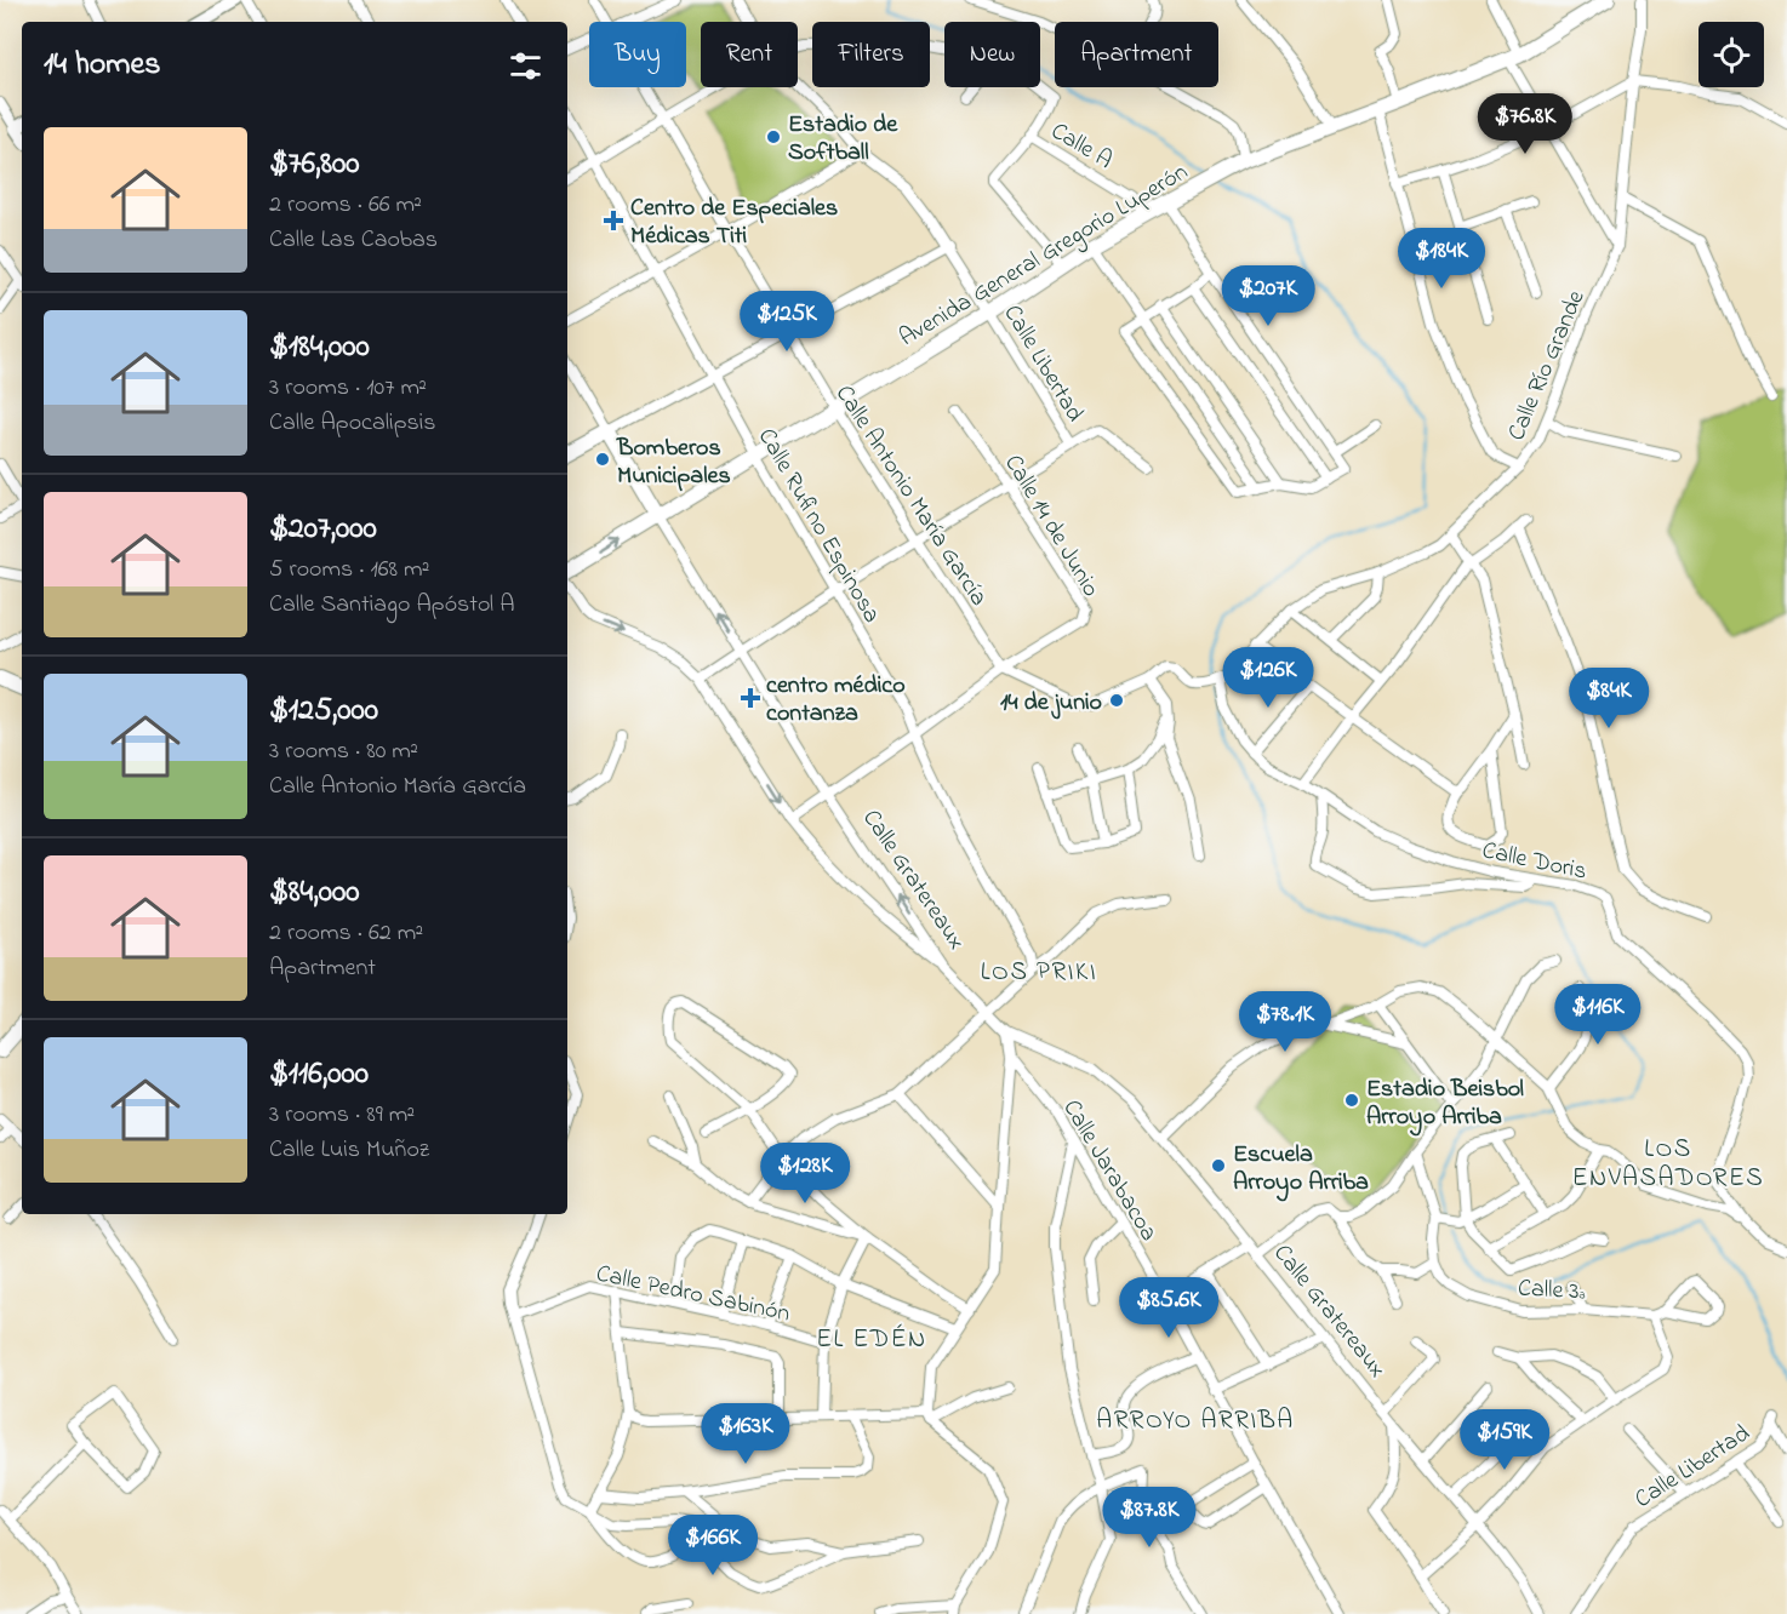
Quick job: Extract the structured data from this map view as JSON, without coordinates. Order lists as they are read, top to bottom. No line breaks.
{"streets":{"main road":["Avenida General Gregorio Luperón","Calle Gratereaux"],"street":["Calle A","Calle Libertad","Calle Río Grande","Calle Antonio María García","Calle Rufino Espinosa","Calle 14 de Junio","Calle Doris","Calle Jarabacoa","Calle 3ª","Calle Pedro Sabinón"]},"crossings":[["Calle A","Avenida General Gregorio Luperón"],["Avenida General Gregorio Luperón","Calle Libertad"],["Avenida General Gregorio Luperón","Calle Antonio María García"],["Avenida General Gregorio Luperón","Calle Rufino Espinosa"],["Avenida General Gregorio Luperón","Calle Gratereaux"],["Calle Río Grande","Calle Doris"],["Calle Antonio María García","Calle 14 de Junio"],["Calle Rufino Espinosa","Calle 14 de Junio"],["Calle 14 de Junio","Calle Gratereaux"]],"districts":["LOS PRIKI","LOS ENVASADORES","EL EDÉN","ARROYO ARRIBA"],"places":{"other":["Estadio de Softball","Bomberos Municipales","14 de junio","Estadio Beisbol Arroyo Arriba","Escuela Arroyo Arriba"],"health":["Centro de Especiales Médicas Titi","centro médico contanza"]},"page":{"chip":["Buy","Rent","Filters","New","Apartment"],"heading":"14 homes","price":["$76.8K","$184K","$207K","$125K","$126K","$84K","$116K","$78.1K","$128K","$85.6K","$163K","$159K","$87.8K","$166K"],"list":[{"name":"$76,800","note":"2 rooms · 66 m² · Calle Las Caobas"},{"name":"$184,000","note":"3 rooms · 107 m² · Calle Apocalipsis"},{"name":"$207,000","note":"5 rooms · 168 m² · Calle Santiago Apóstol A"},{"name":"$125,000","note":"3 rooms · 80 m² · Calle Antonio María García"},{"name":"$84,000","note":"2 rooms · 62 m² · Apartment"},{"name":"$116,000","note":"3 rooms · 89 m² · Calle Luis Muñoz"}]}}
